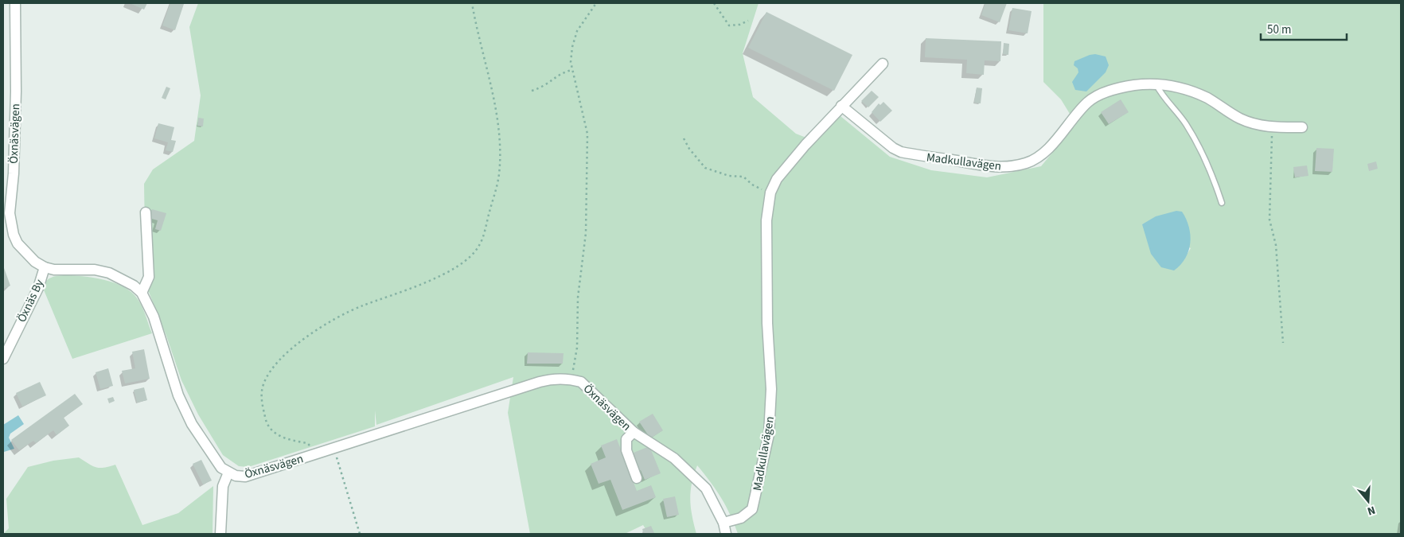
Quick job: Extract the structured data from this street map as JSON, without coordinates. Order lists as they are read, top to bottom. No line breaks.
{"streets":{"street":["Öxnäsvägen","Madkullavägen","Öxnäs By"]},"crossings":[["Öxnäsvägen","Madkullavägen"],["Öxnäsvägen","Öxnäs By"]],"scale_bar":"50 m","north":"bottom"}
